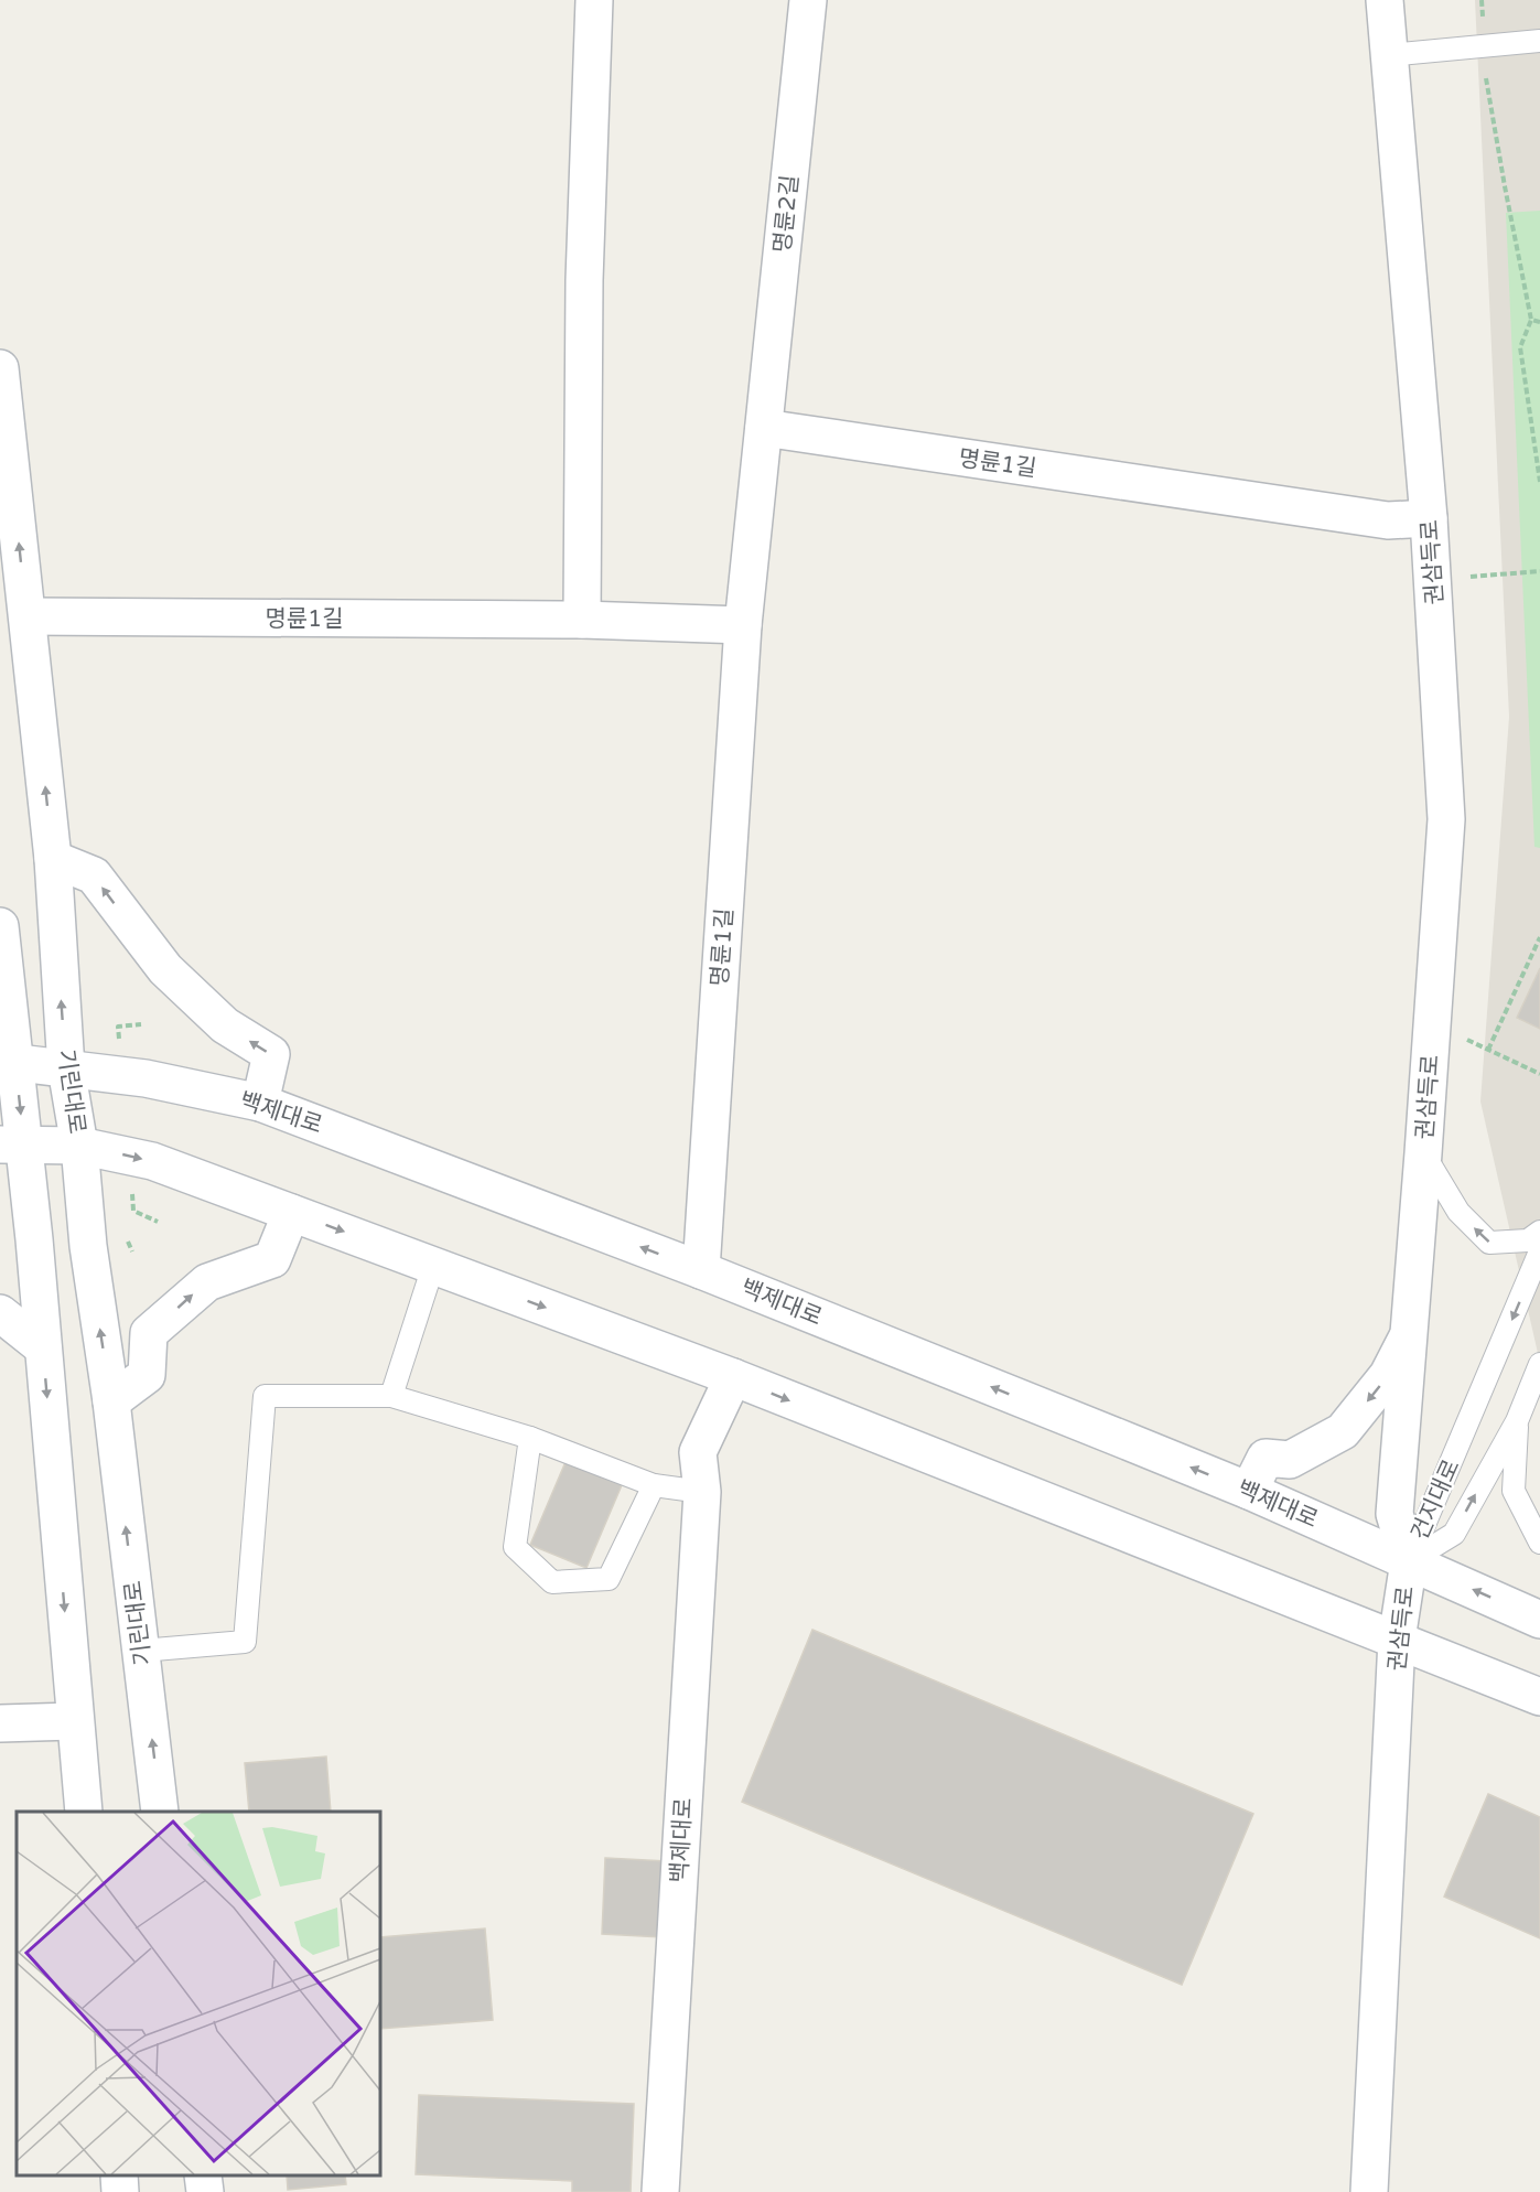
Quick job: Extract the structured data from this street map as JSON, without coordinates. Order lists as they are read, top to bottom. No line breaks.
{"streets":{"street":["명륜2길","명륜1길","권삼득로","기린대로","백제대로"],"lane":["건지대로"]},"crossings":[["명륜2길","명륜1길"],["명륜1길","권삼득로"],["명륜1길","기린대로"],["명륜1길","백제대로"],["권삼득로","백제대로"],["권삼득로","건지대로"],["기린대로","백제대로"],["백제대로","건지대로"]]}
